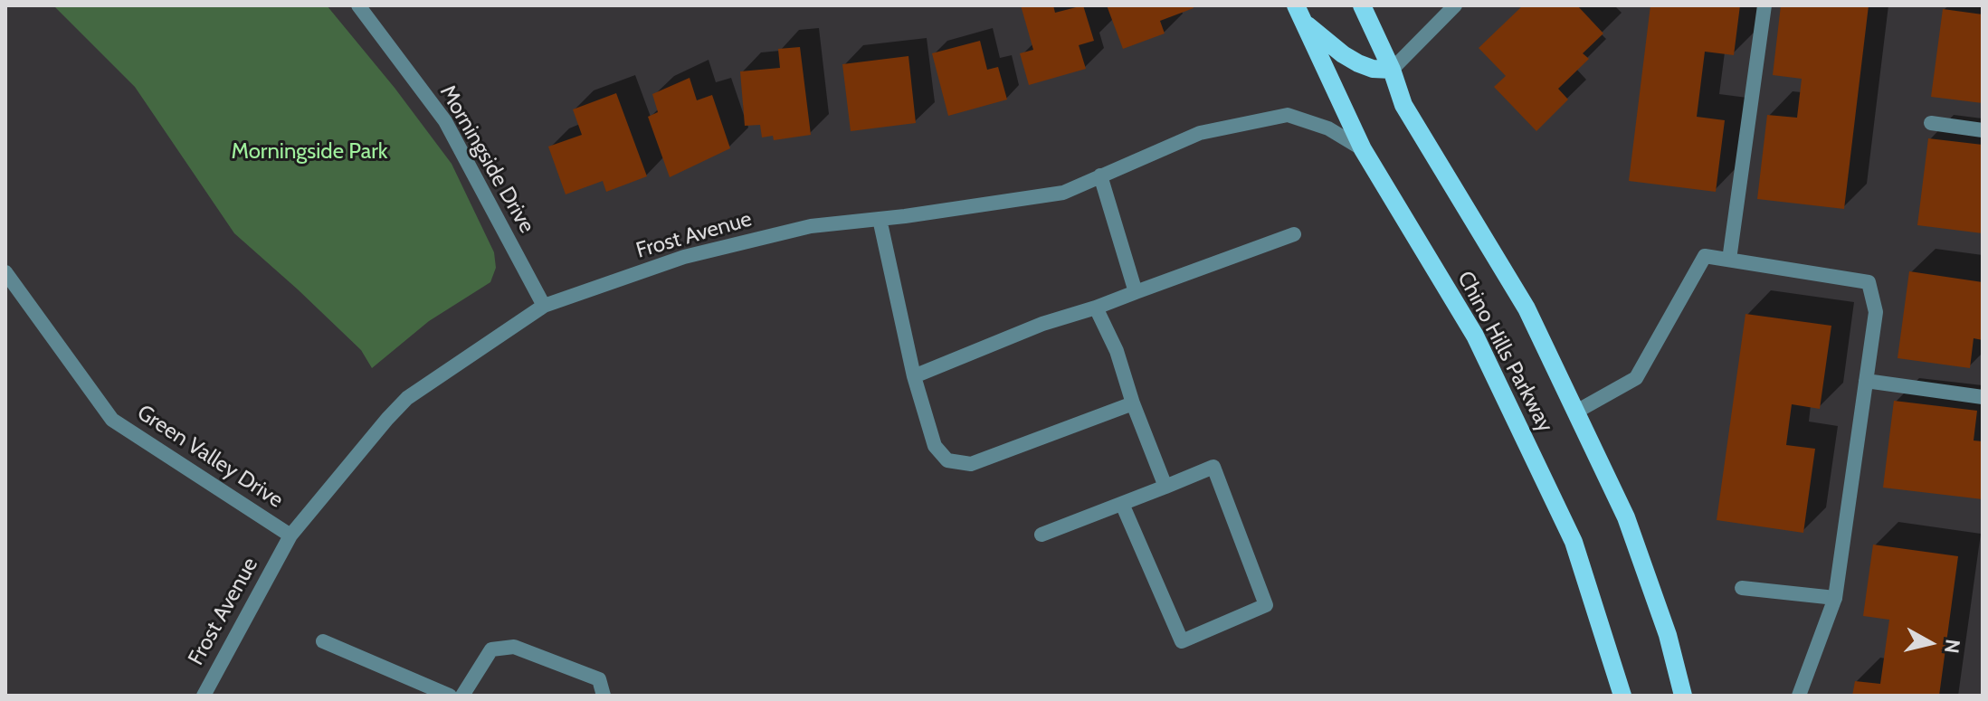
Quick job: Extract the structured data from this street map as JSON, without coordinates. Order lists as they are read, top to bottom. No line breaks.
{"streets":{"main road":["Chino Hills Parkway"],"street":["Morningside Drive","Frost Avenue","Green Valley Drive"]},"crossings":[["Morningside Drive","Frost Avenue"],["Frost Avenue","Chino Hills Parkway"],["Frost Avenue","Green Valley Drive"]],"parks":["Morningside Park"],"north":"right"}
